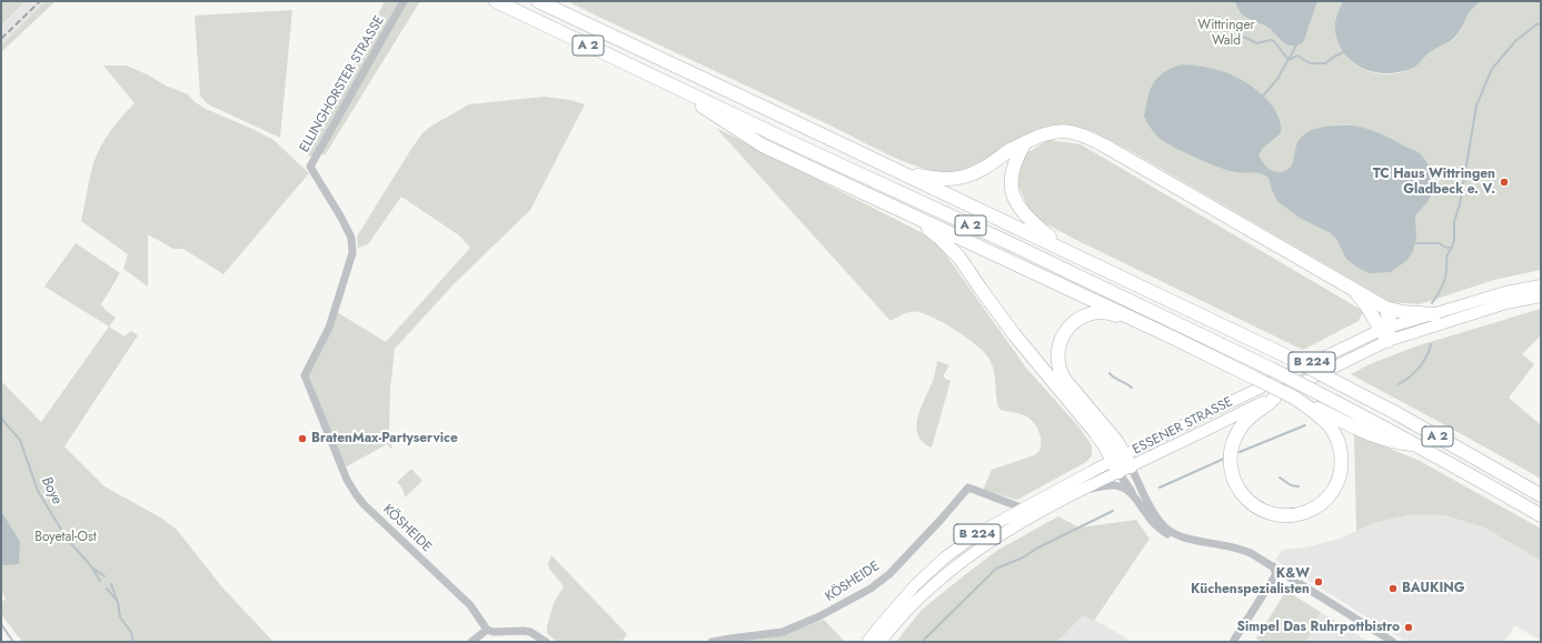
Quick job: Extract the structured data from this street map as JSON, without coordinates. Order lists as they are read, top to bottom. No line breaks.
{"streets":{"highway":["A 2"],"main road":["B 224","ESSENER STRASSE"],"street":["ELLINGHORSTER STRASSE","KÖSHEIDE"]},"crossings":[["ELLINGHORSTER STRASSE","KÖSHEIDE"],["ESSENER STRASSE","KÖSHEIDE"]],"water":["Boye"],"parks":["Wittringer Wald","Boyetal-Ost"],"places":["TC Haus Wittringen Gladbeck e. V.","BratenMax-Partyservice","K&W Küchenspezialisten","BAUKING","Simpel Das Ruhrpottbistro"]}
